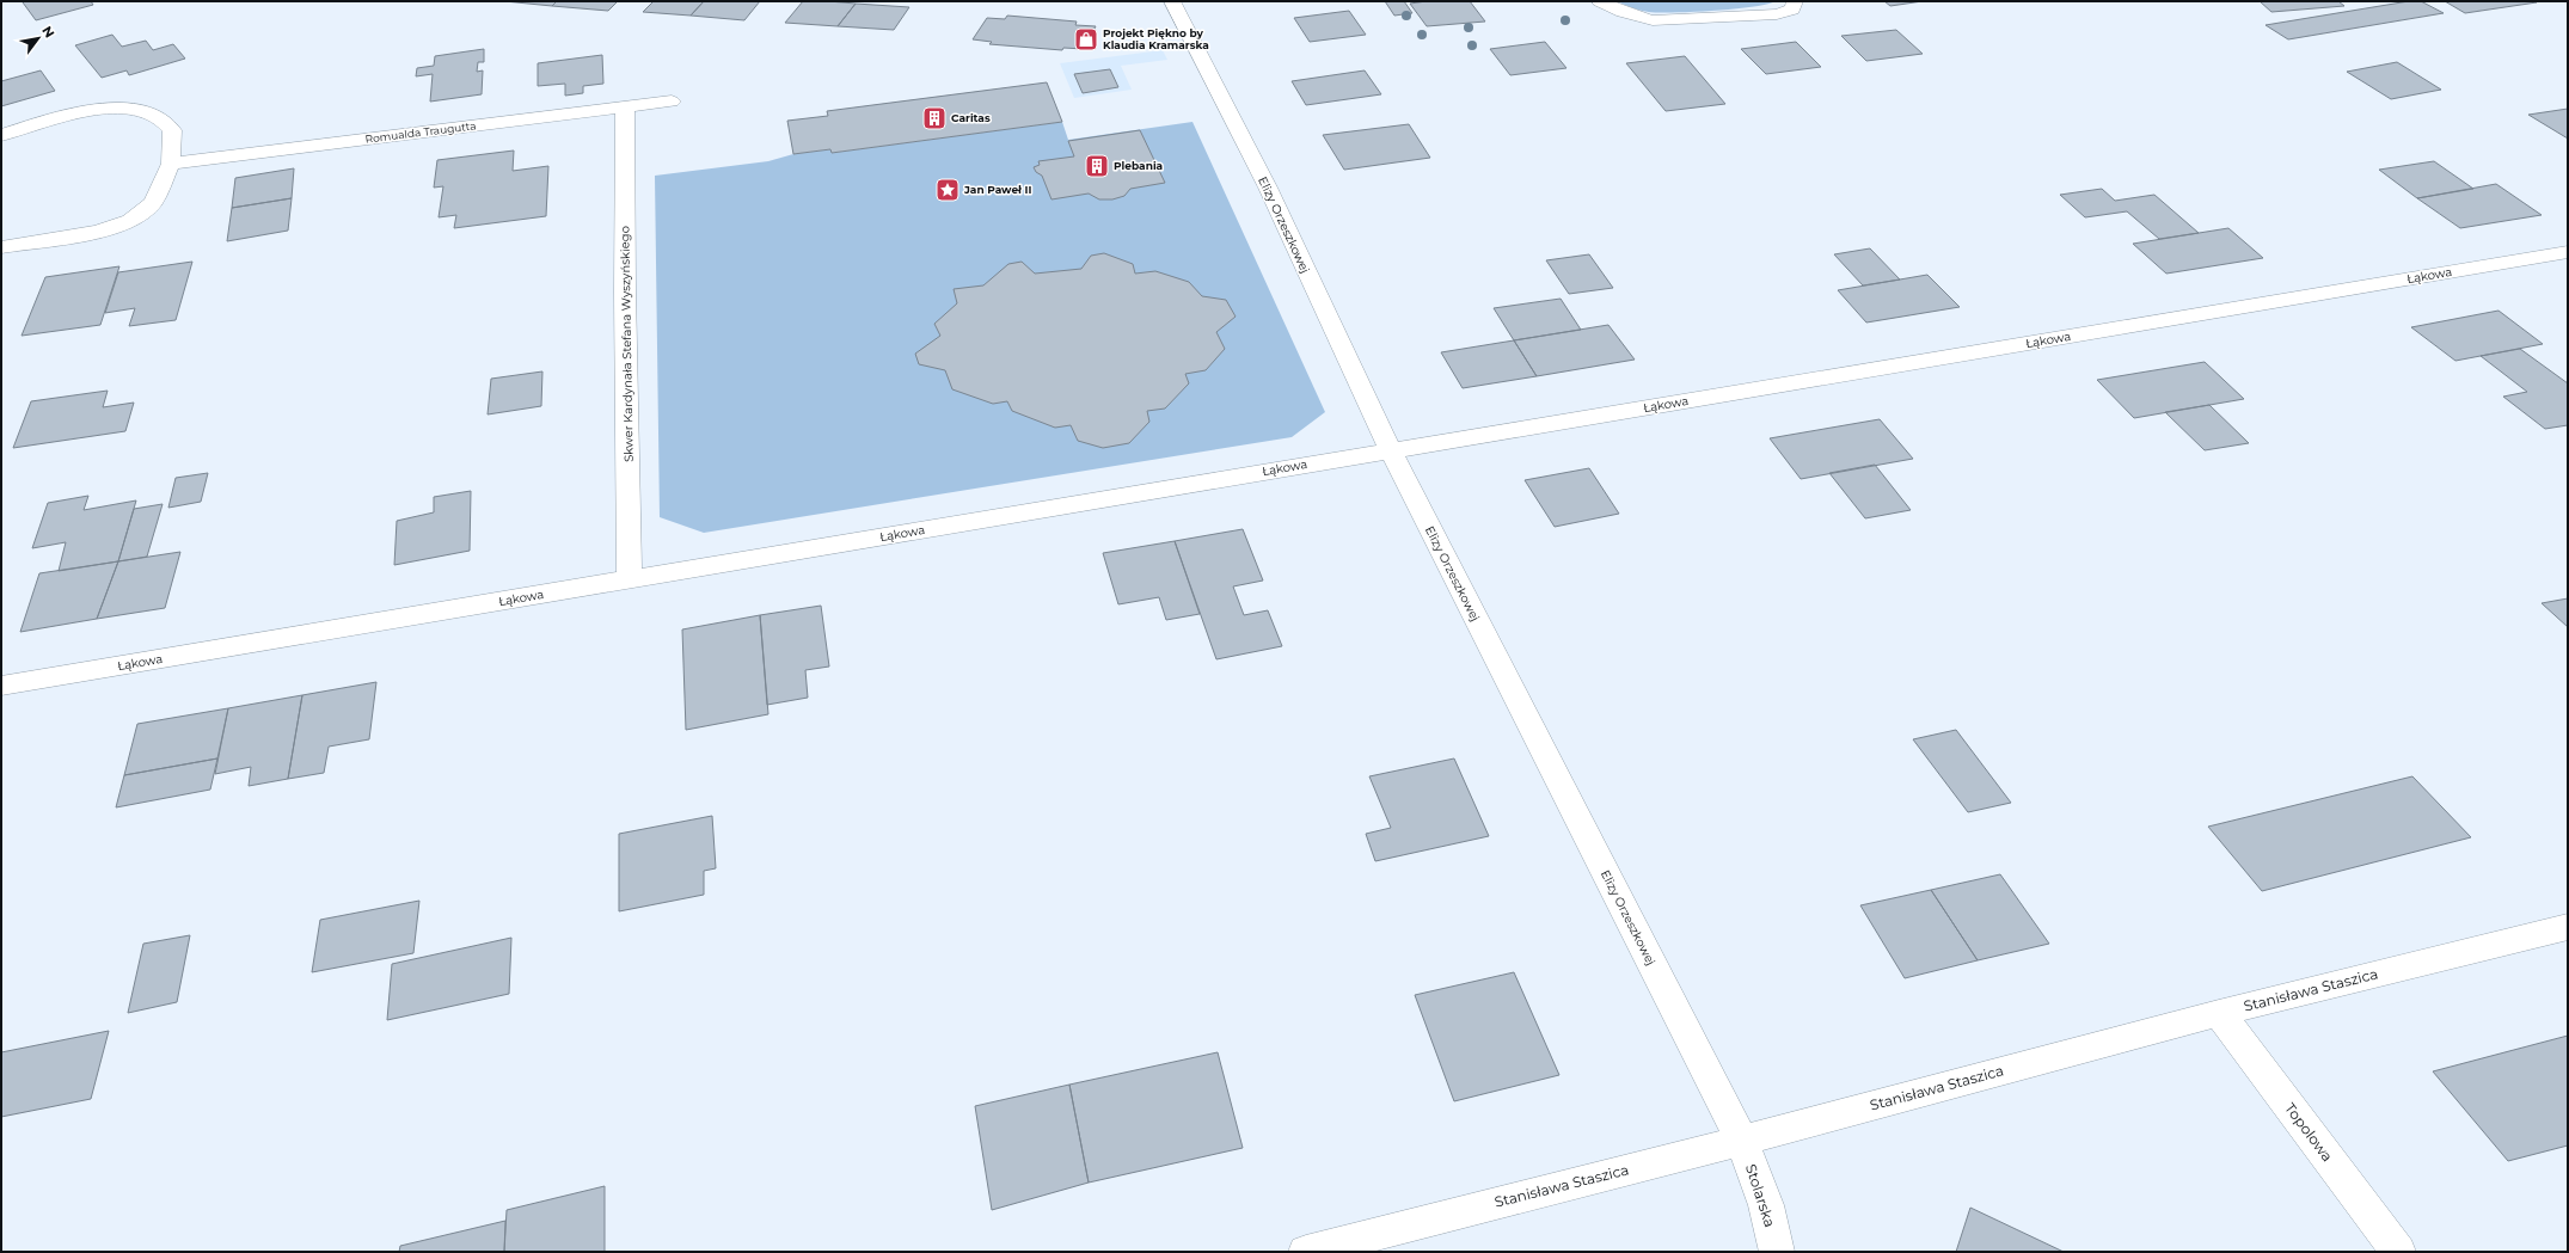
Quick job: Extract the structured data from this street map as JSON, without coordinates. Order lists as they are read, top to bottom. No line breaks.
{"streets":{"street":["Romualda Traugutta","Elizy Orzeszkowej","Łąkowa","Skwer Kardynała Stefana Wyszyńskiego","Stanisława Staszica","Topolowa","Stolarska"]},"crossings":[["Romualda Traugutta","Skwer Kardynała Stefana Wyszyńskiego"],["Elizy Orzeszkowej","Łąkowa"],["Elizy Orzeszkowej","Stanisława Staszica"],["Elizy Orzeszkowej","Stolarska"],["Łąkowa","Skwer Kardynała Stefana Wyszyńskiego"],["Stanisława Staszica","Topolowa"],["Stanisława Staszica","Stolarska"]],"places":{"shop":["Projekt Piękno by Klaudia Kramarska"],"building":["Caritas","Plebania"],"place":["Jan Paweł II"]},"north":"top right"}
